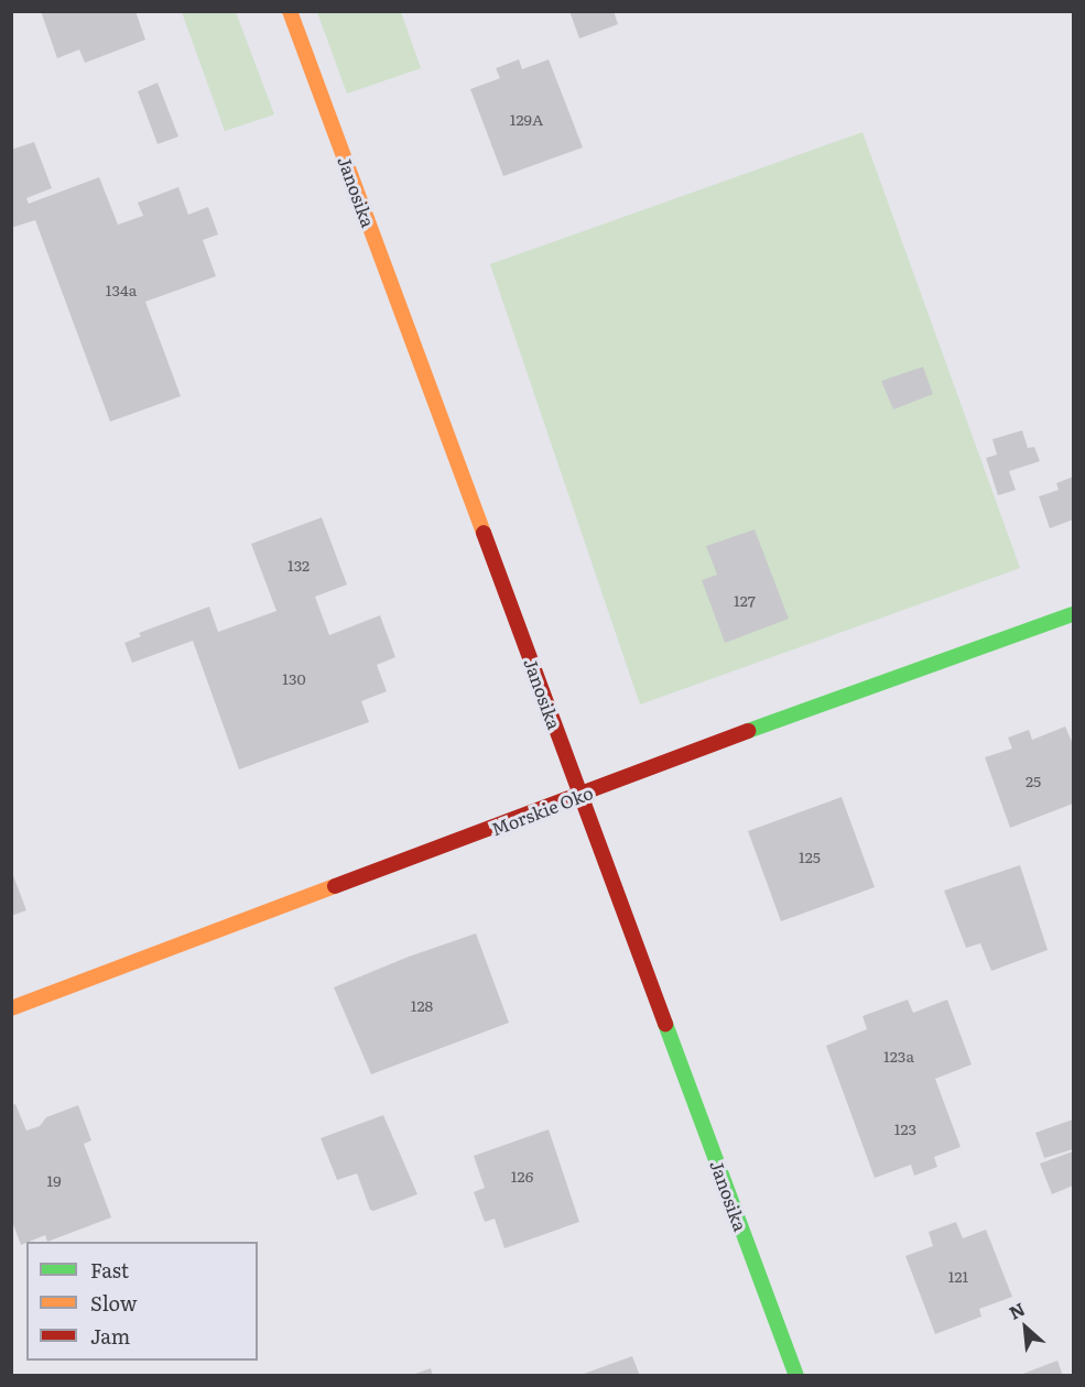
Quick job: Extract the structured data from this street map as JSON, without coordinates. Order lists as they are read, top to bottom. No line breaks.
{"streets":{"street":["Janosika","Morskie Oko"]},"crossings":[["Janosika","Morskie Oko"]],"house_numbers":["129A","134a","132","127","130","25","125","128","123a","123","126","19","121"],"legend":["Fast","Slow","Jam"],"north":"top left"}
